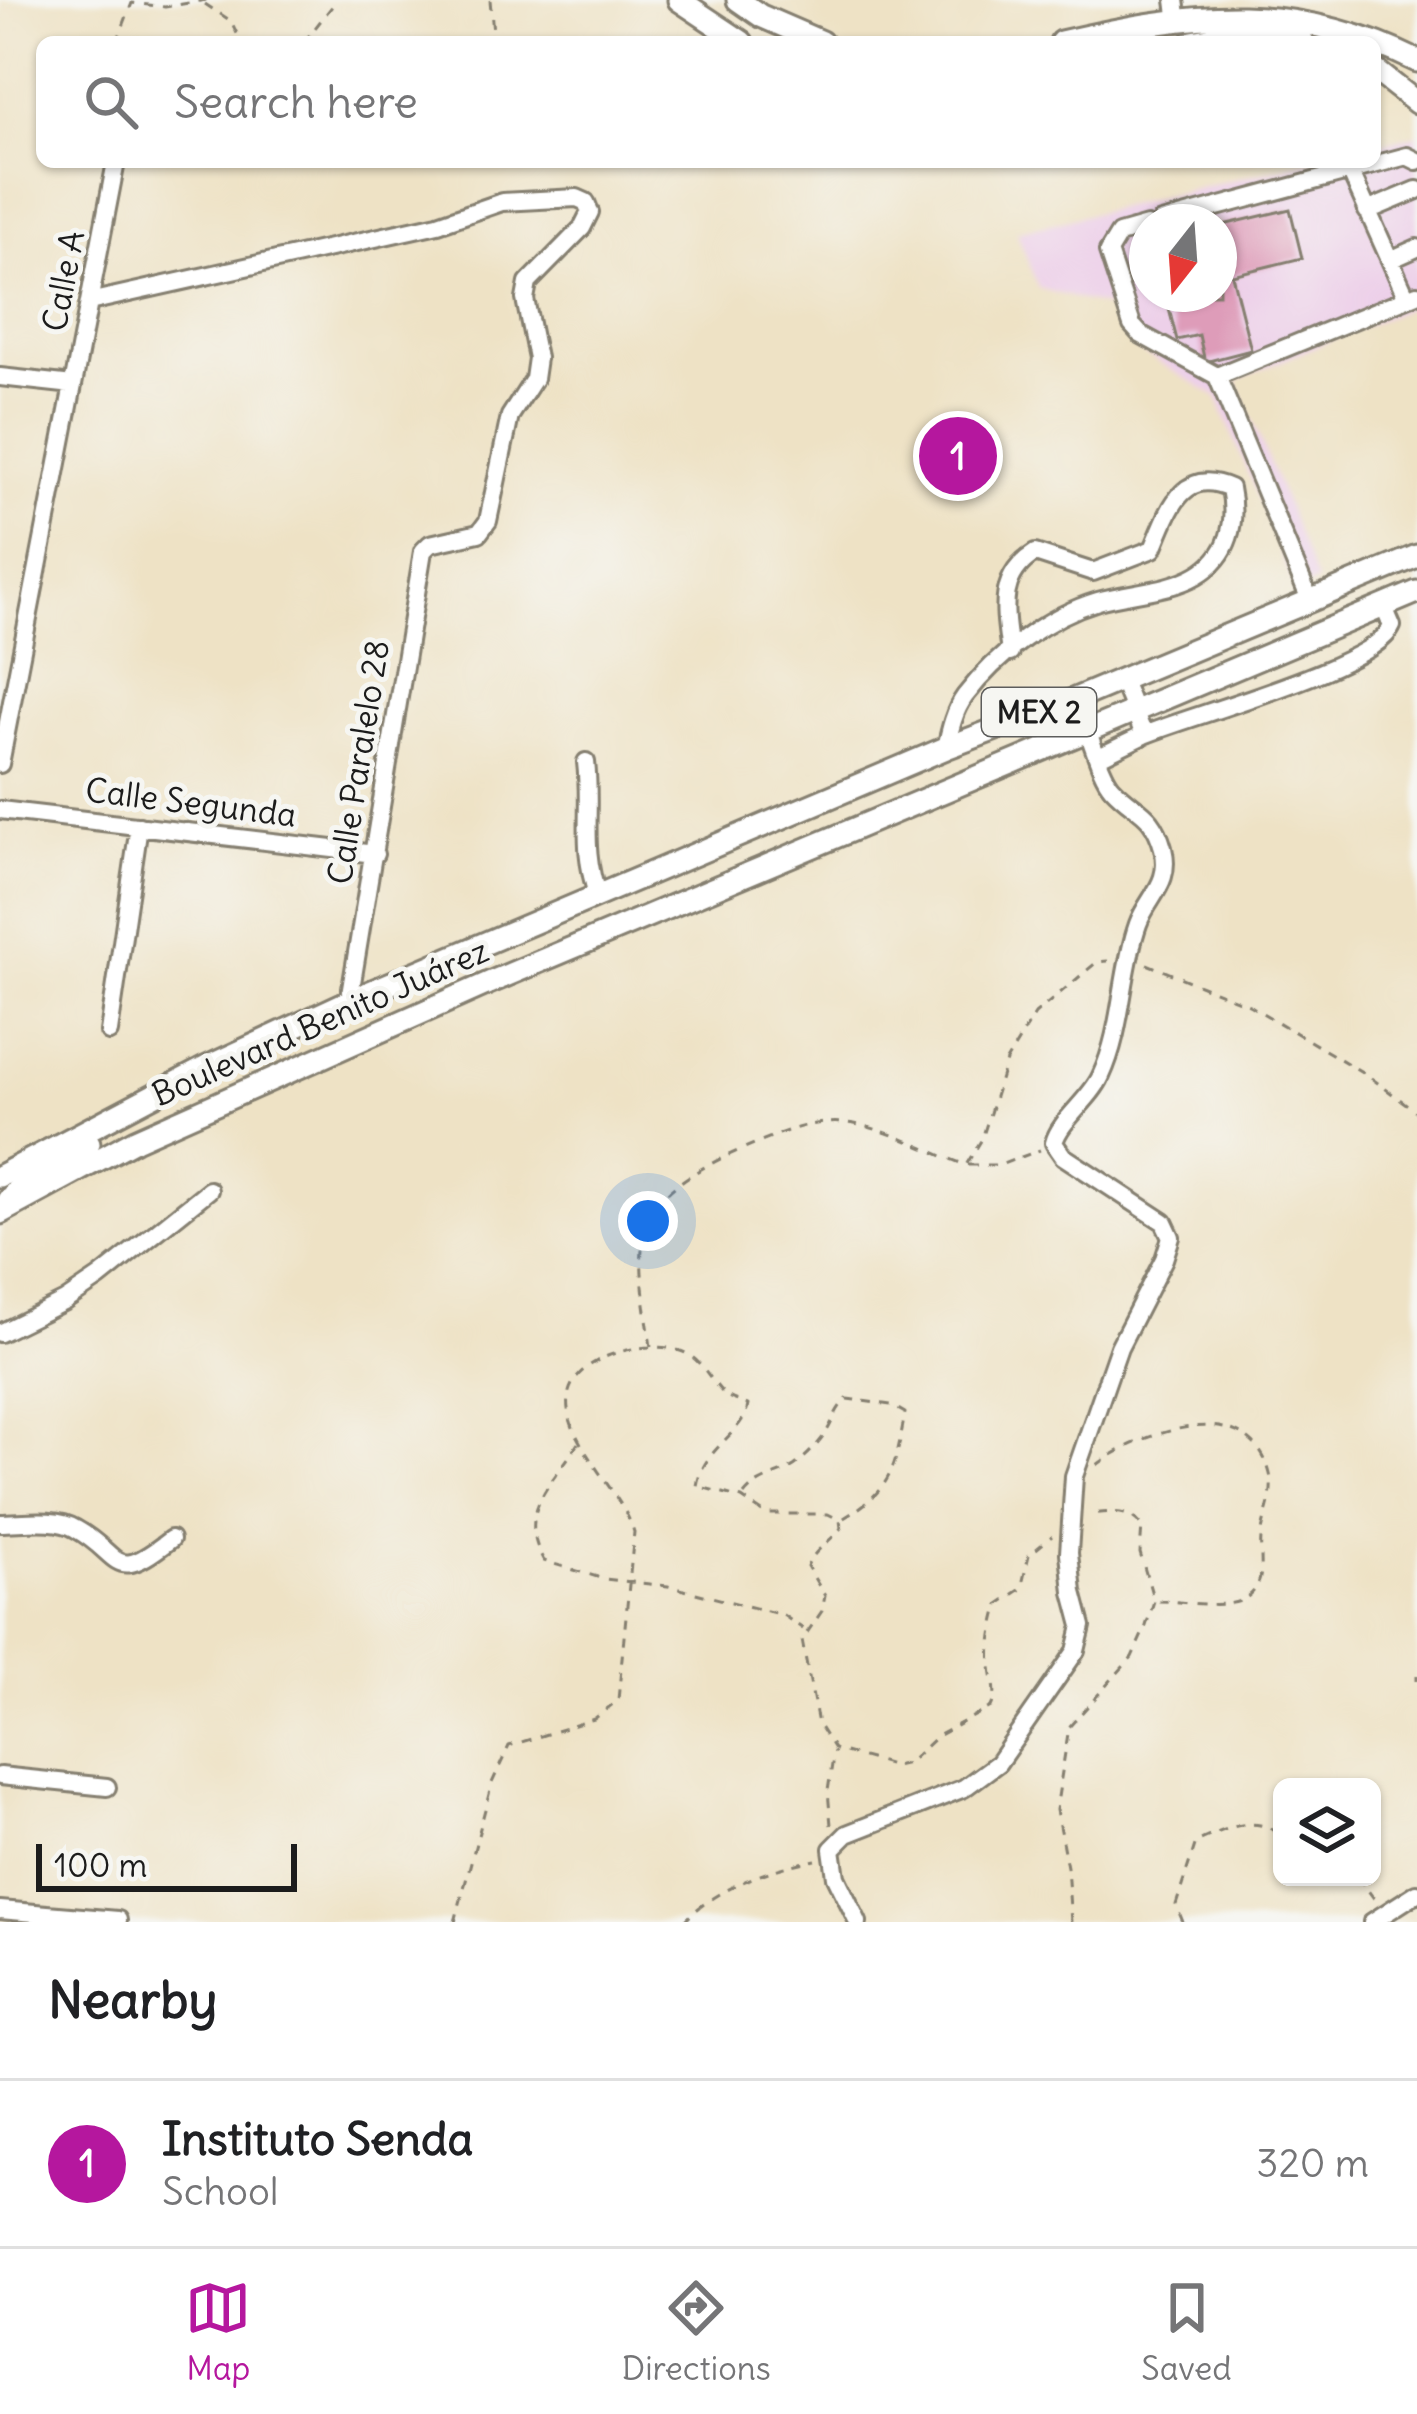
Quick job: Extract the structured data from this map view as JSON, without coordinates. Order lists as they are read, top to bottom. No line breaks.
{"streets":{"main road":["MEX 2","Boulevard Benito Juárez"],"street":["Calle A","Calle Paralelo 28","Calle Segunda"]},"crossings":[["Calle A","Calle Paralelo 28"],["MEX 2","Boulevard Benito Juárez"],["Calle Paralelo 28","Calle Segunda"],["Calle Paralelo 28","Boulevard Benito Juárez"]],"scale_bar":"100 m","north":"bottom","page":{"search":"Search here","pins":"1","scale":"100 m","heading":"Nearby","list":[{"mark":"1","name":"Instituto Senda","note":"School","value":"320 m"}],"nav":["Map","Directions","Saved"]}}
